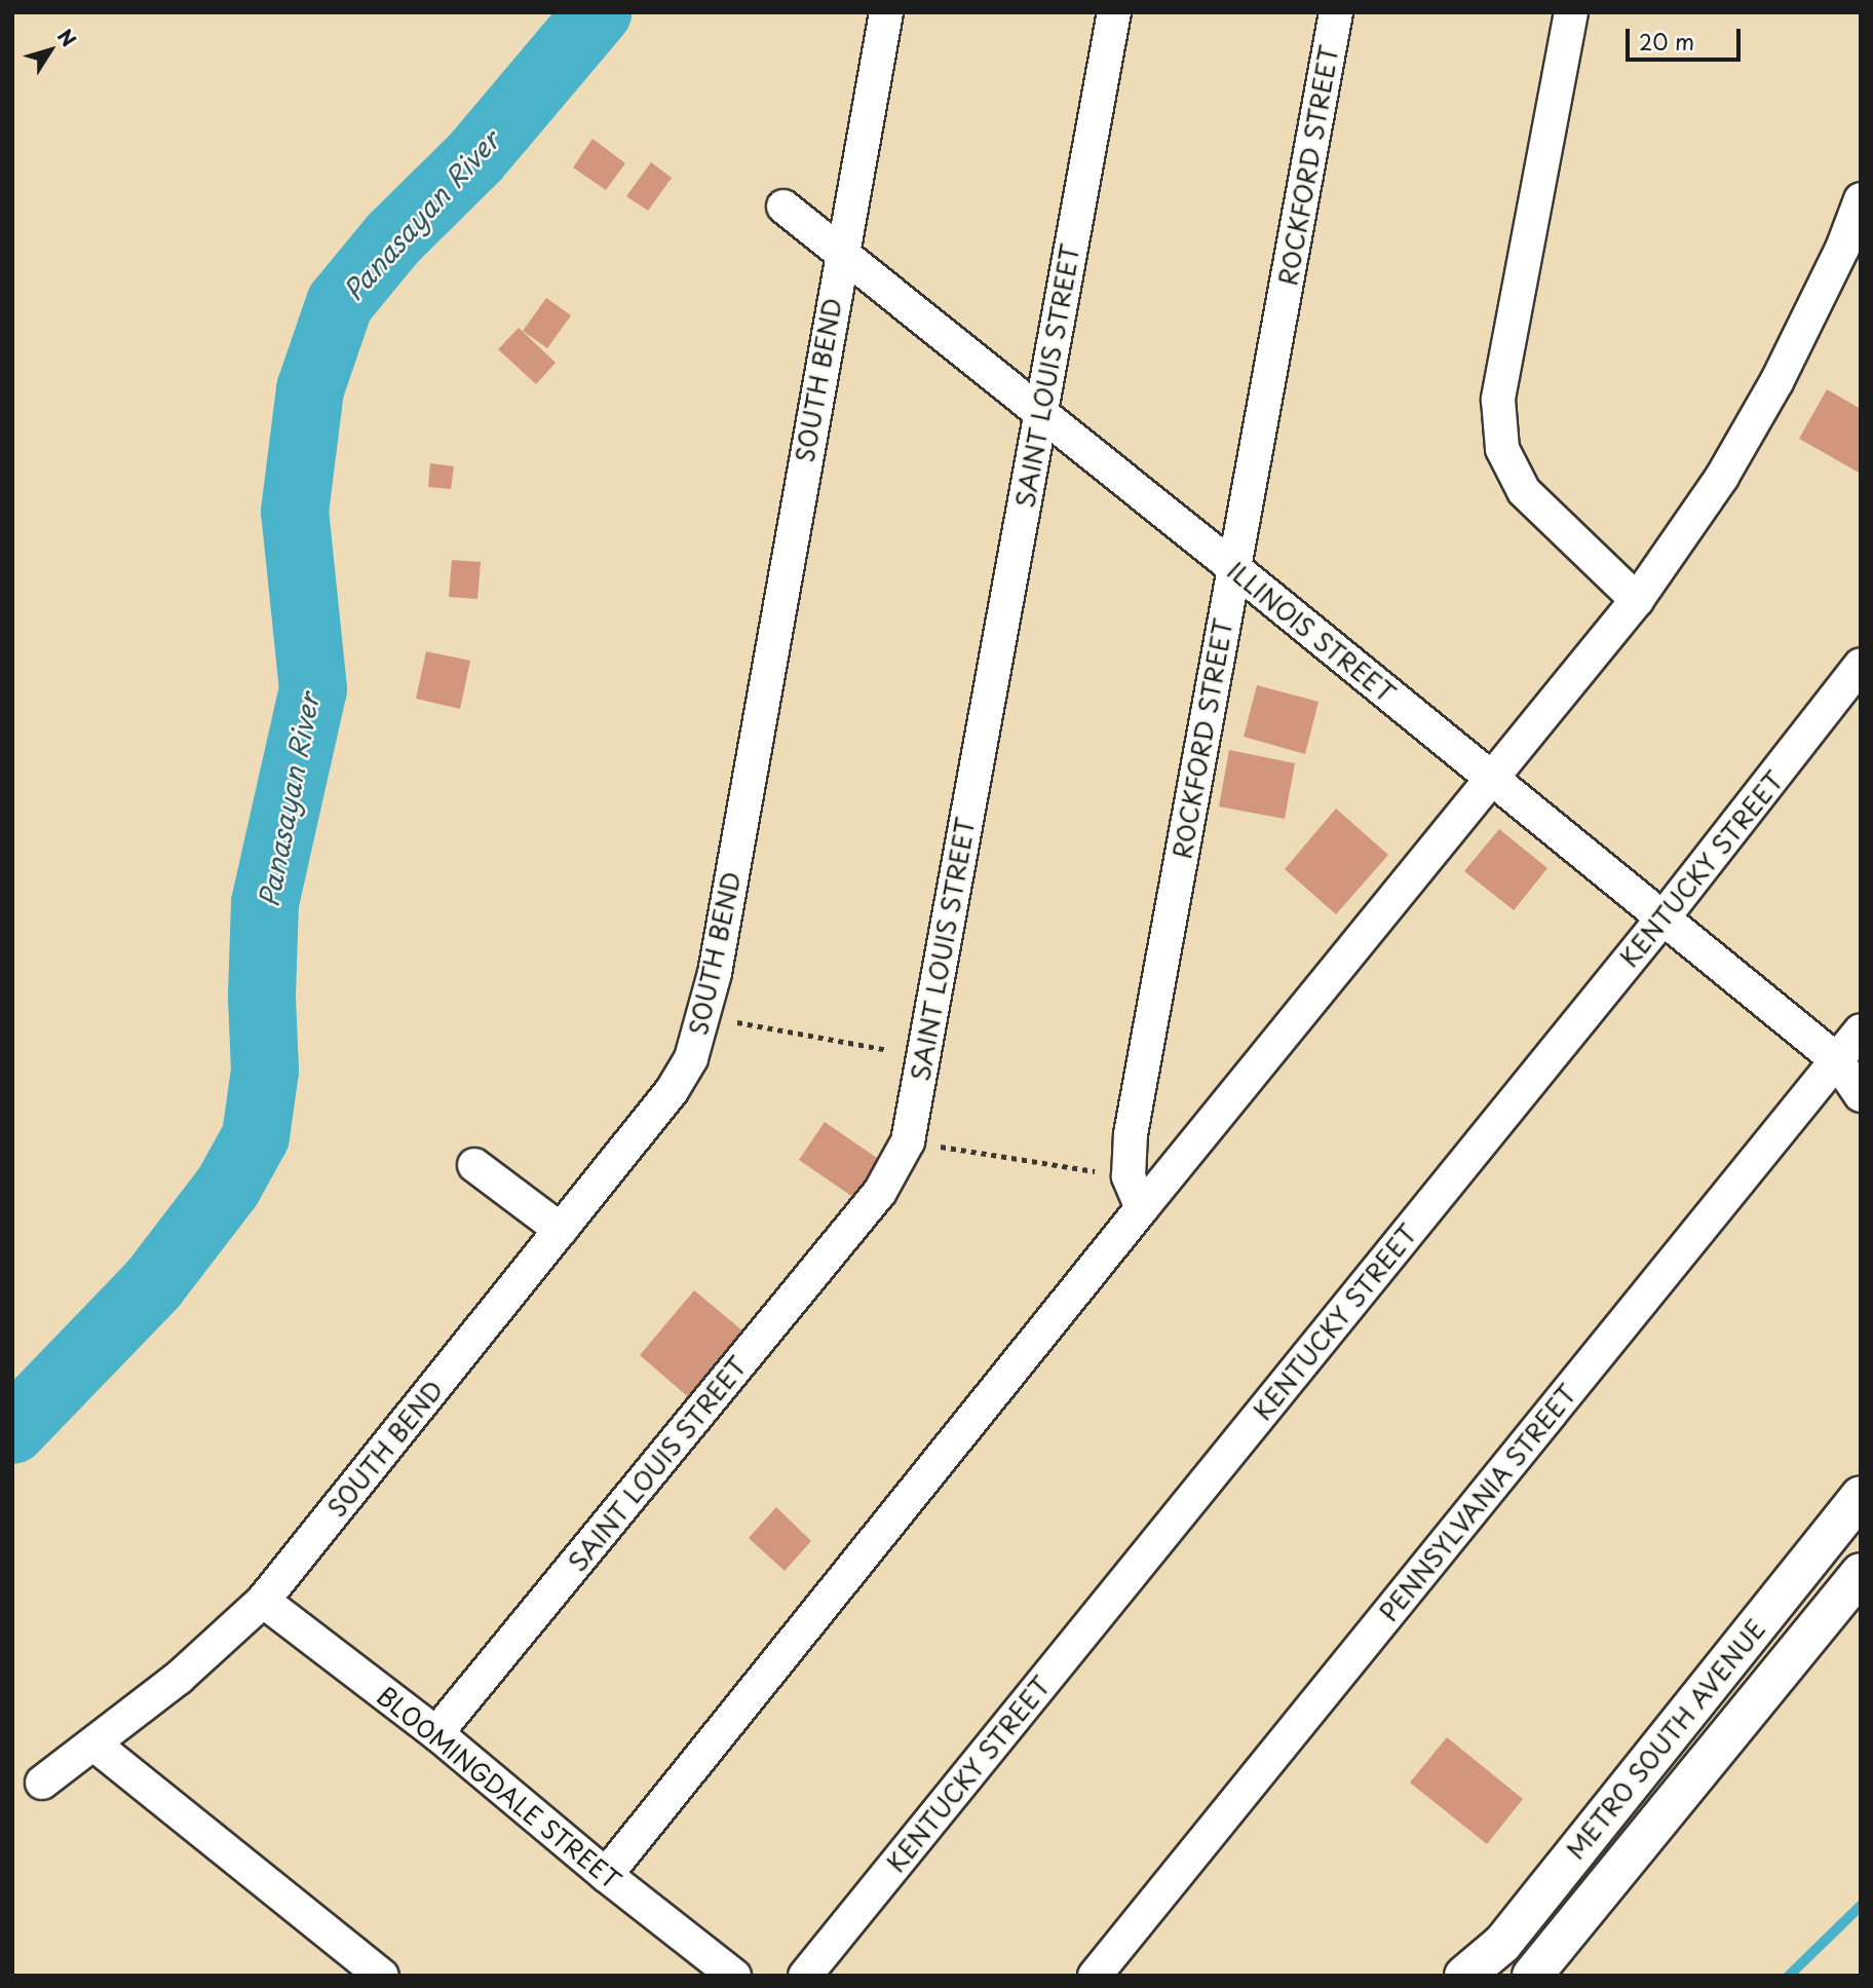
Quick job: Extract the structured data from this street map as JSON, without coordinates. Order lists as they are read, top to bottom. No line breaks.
{"streets":{"street":["ROCKFORD STREET","SAINT LOUIS STREET","SOUTH BEND","ILLINOIS STREET","KENTUCKY STREET","PENNSYLVANIA STREET","METRO SOUTH AVENUE","BLOOMINGDALE STREET"]},"crossings":[["ROCKFORD STREET","ILLINOIS STREET"],["SAINT LOUIS STREET","ILLINOIS STREET"],["SAINT LOUIS STREET","BLOOMINGDALE STREET"],["SOUTH BEND","ILLINOIS STREET"],["SOUTH BEND","BLOOMINGDALE STREET"],["ILLINOIS STREET","KENTUCKY STREET"],["ILLINOIS STREET","PENNSYLVANIA STREET"]],"water":["Panasayan River"],"scale_bar":"20 m","north":"top right"}
